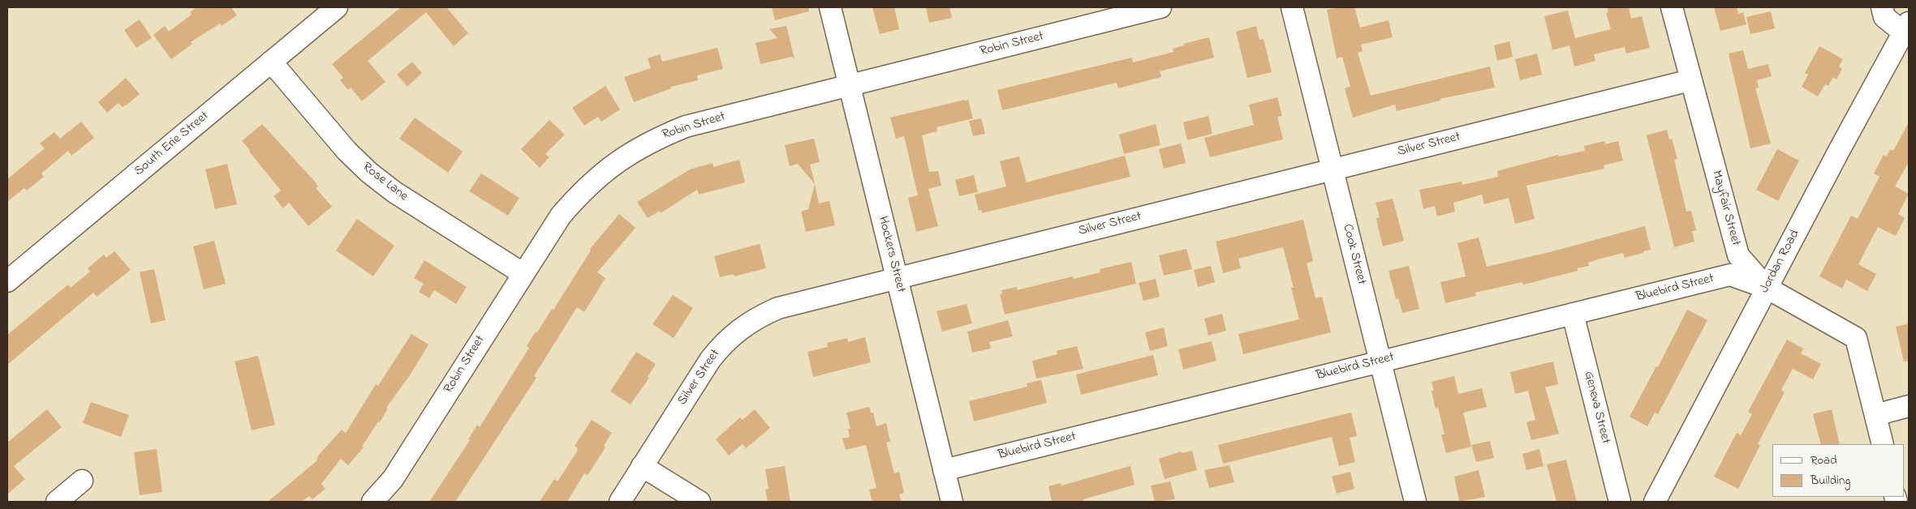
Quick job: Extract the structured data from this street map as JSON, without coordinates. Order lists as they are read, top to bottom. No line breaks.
{"streets":{"street":["Robin Street","South Erie Street","Silver Street","Rose Lane","Mayfair Street","Hockers Street","Cook Street","Jordan Road","Bluebird Street","Geneva Street"]},"crossings":[["Robin Street","Rose Lane"],["Robin Street","Hockers Street"],["South Erie Street","Rose Lane"],["Silver Street","Mayfair Street"],["Silver Street","Hockers Street"],["Silver Street","Cook Street"],["Mayfair Street","Jordan Road"],["Mayfair Street","Bluebird Street"],["Hockers Street","Bluebird Street"],["Cook Street","Bluebird Street"],["Jordan Road","Bluebird Street"],["Bluebird Street","Geneva Street"]],"legend":["Road","Building"]}
